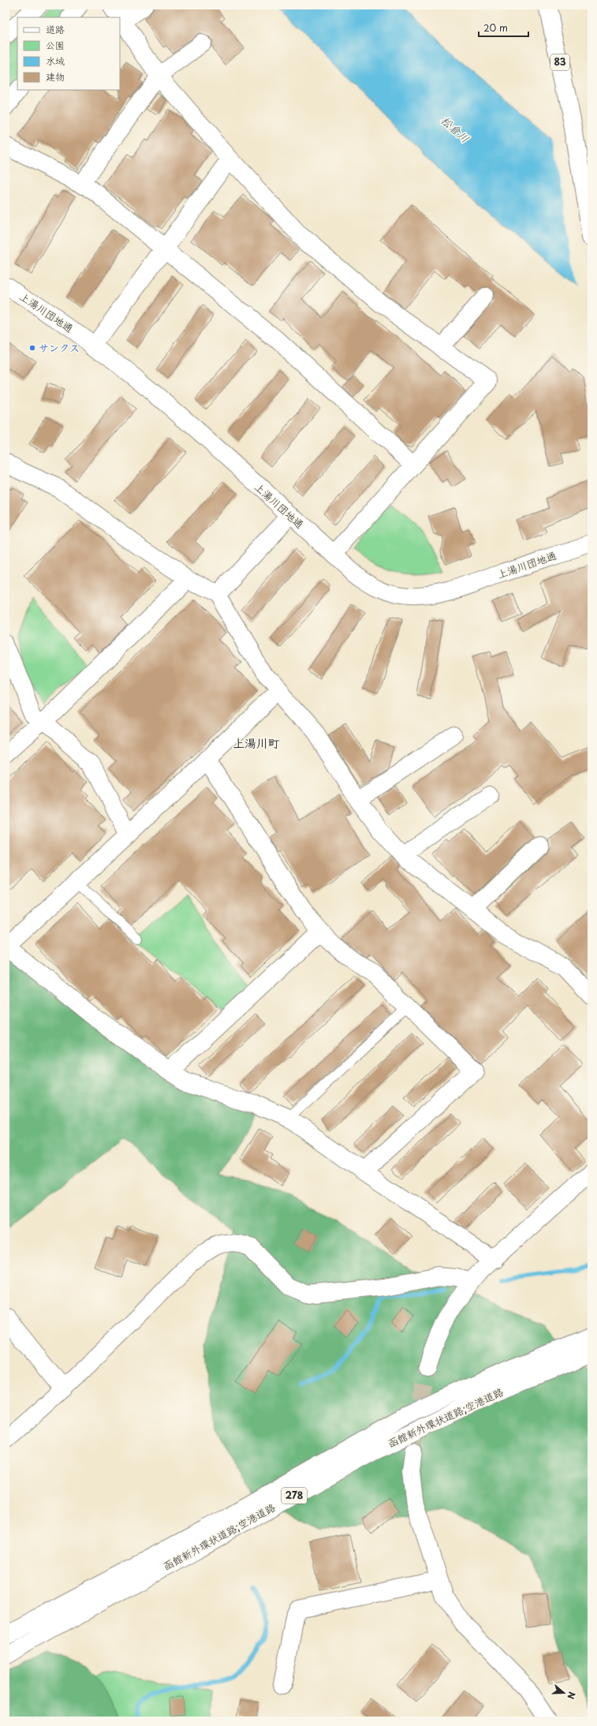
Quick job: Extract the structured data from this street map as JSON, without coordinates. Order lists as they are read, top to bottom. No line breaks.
{"streets":{"main road":["83","上湯川団地通","函館新外環状道路;空港道路","278"]},"districts":["上湯川町"],"water":["松倉川"],"places":["サンクス"],"legend":["道路","公園","水域","建物"],"scale_bar":"20 m","north":"right"}
